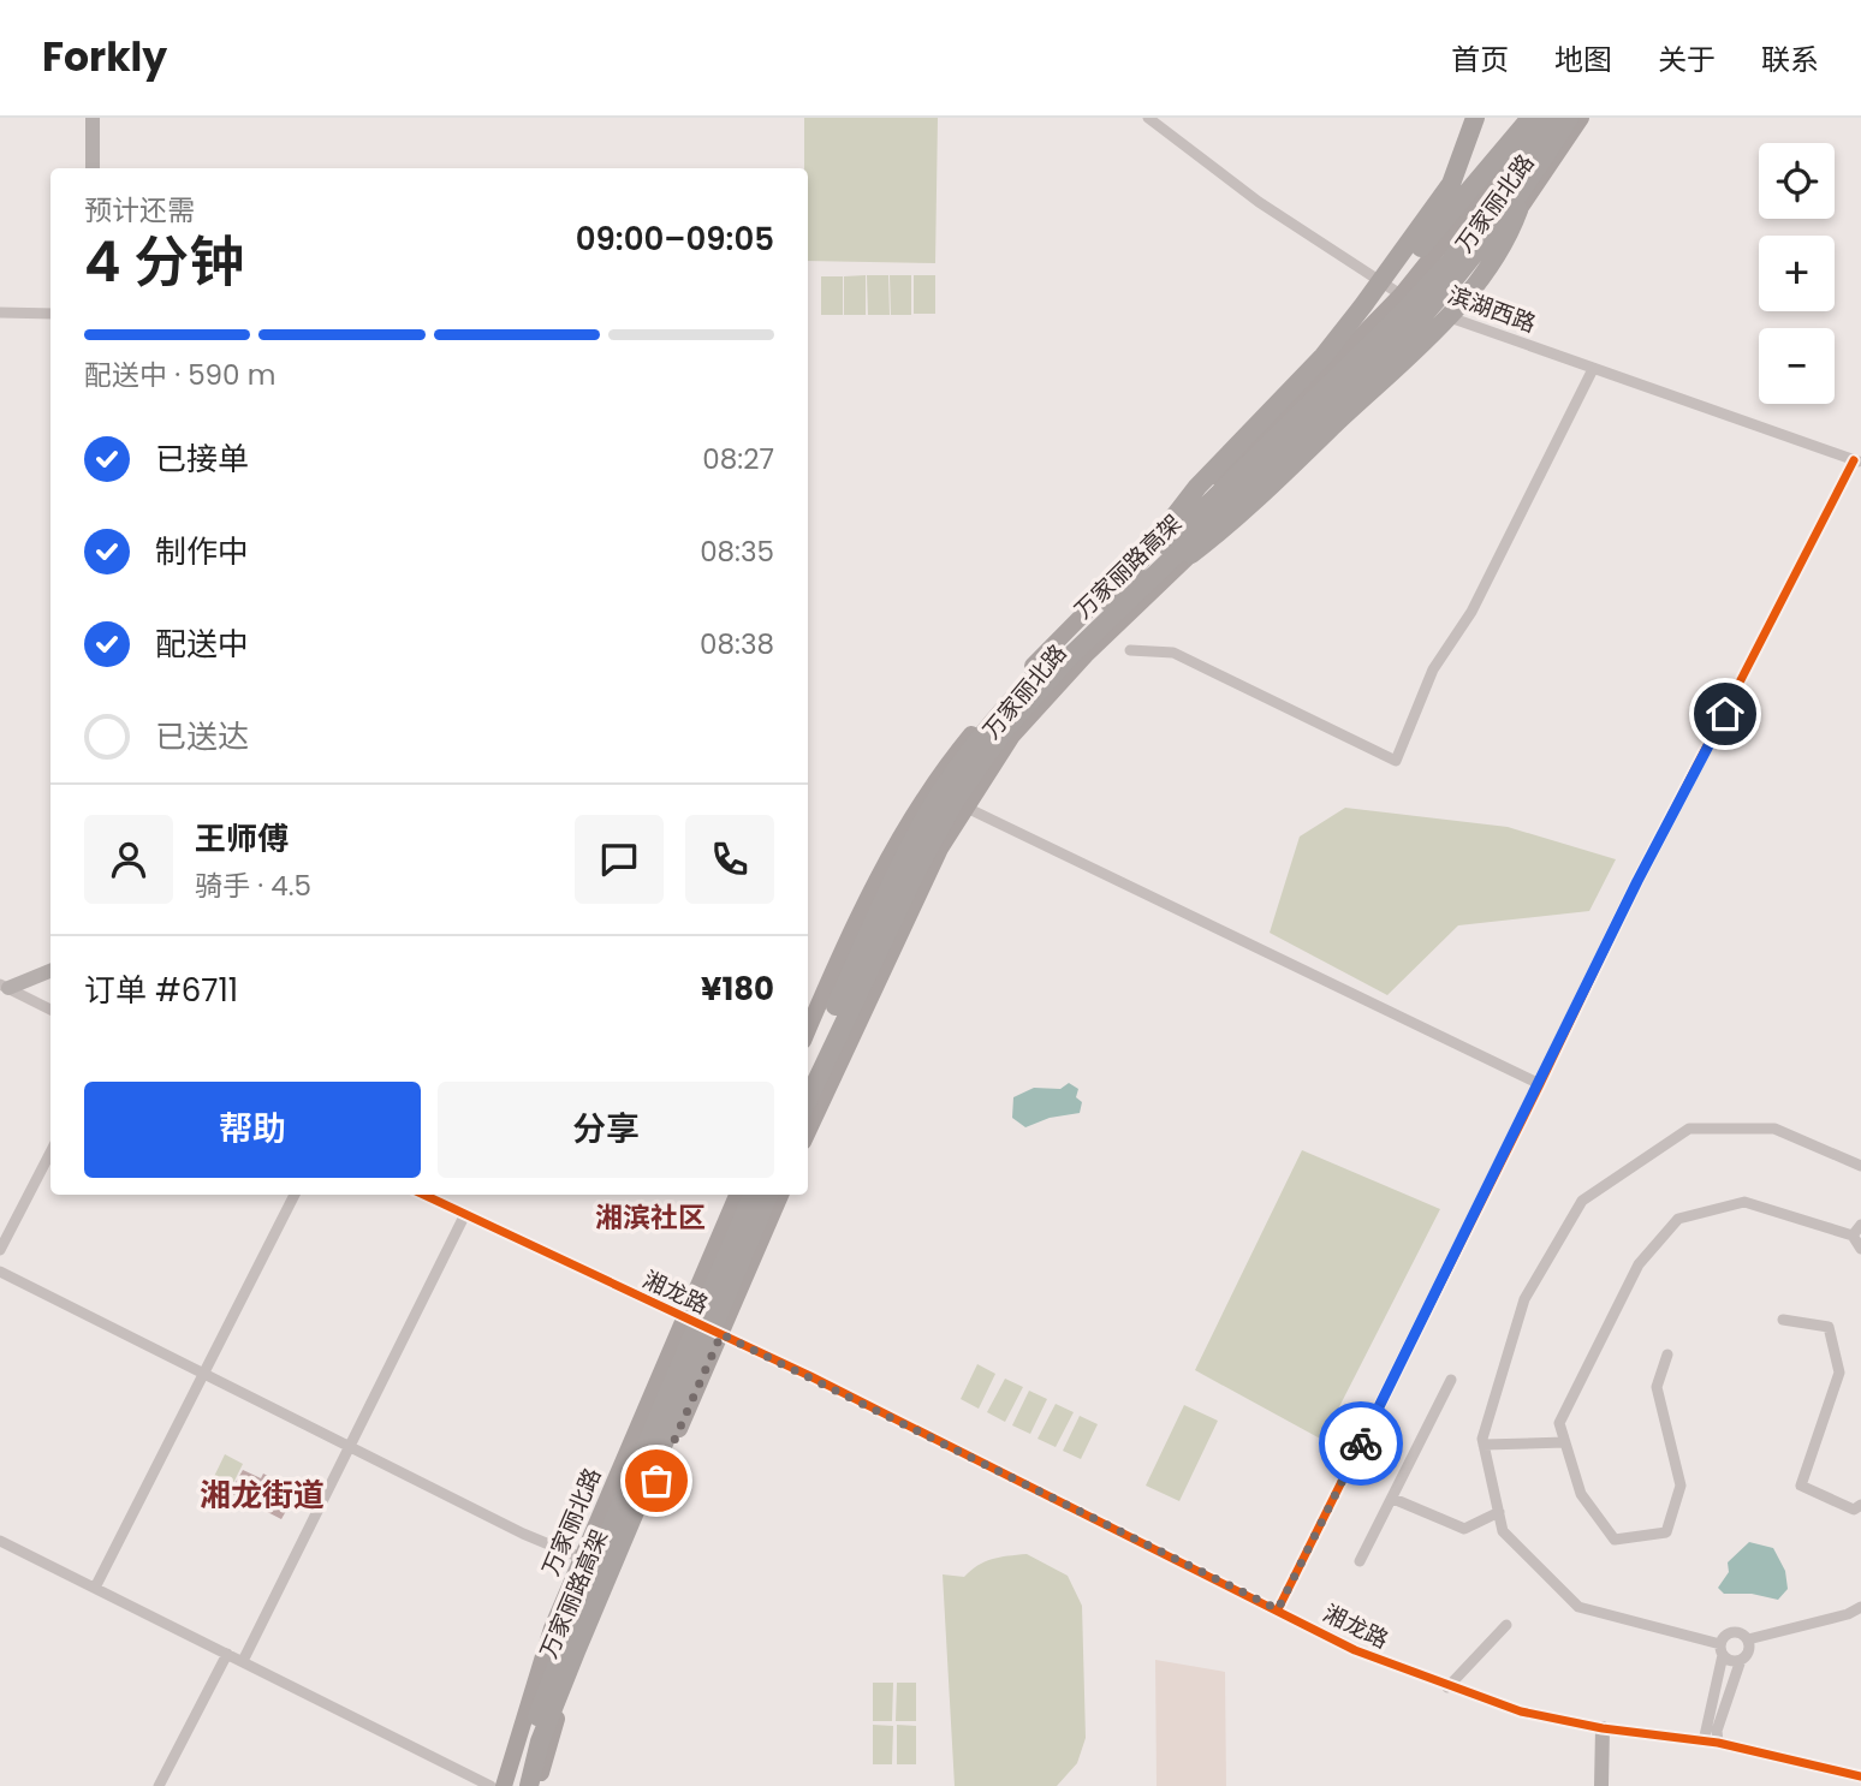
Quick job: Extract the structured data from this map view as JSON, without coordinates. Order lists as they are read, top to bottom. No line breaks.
{"streets":{"highway":["万家丽路高架"],"main road":["万家丽北路"],"street":["滨湖西路","湘龙路"]},"crossings":[["万家丽北路","滨湖西路"],["万家丽北路","湘龙路"]],"districts":["湘滨社区","湘龙街道"],"page":{"header":"Forkly","nav":["首页","地图","关于","联系"],"map_buttons":["+","−"],"heading":["4 分钟","预计还需","09:00–09:05"],"panel":["王师傅","骑手 · 4.5","订单 #6711","¥180"],"bar":"配送中 · 590 m","list":[["已接单","08:27"],["制作中","08:35"],["配送中","08:38"],"已送达"],"buttons":["帮助","分享"]}}
